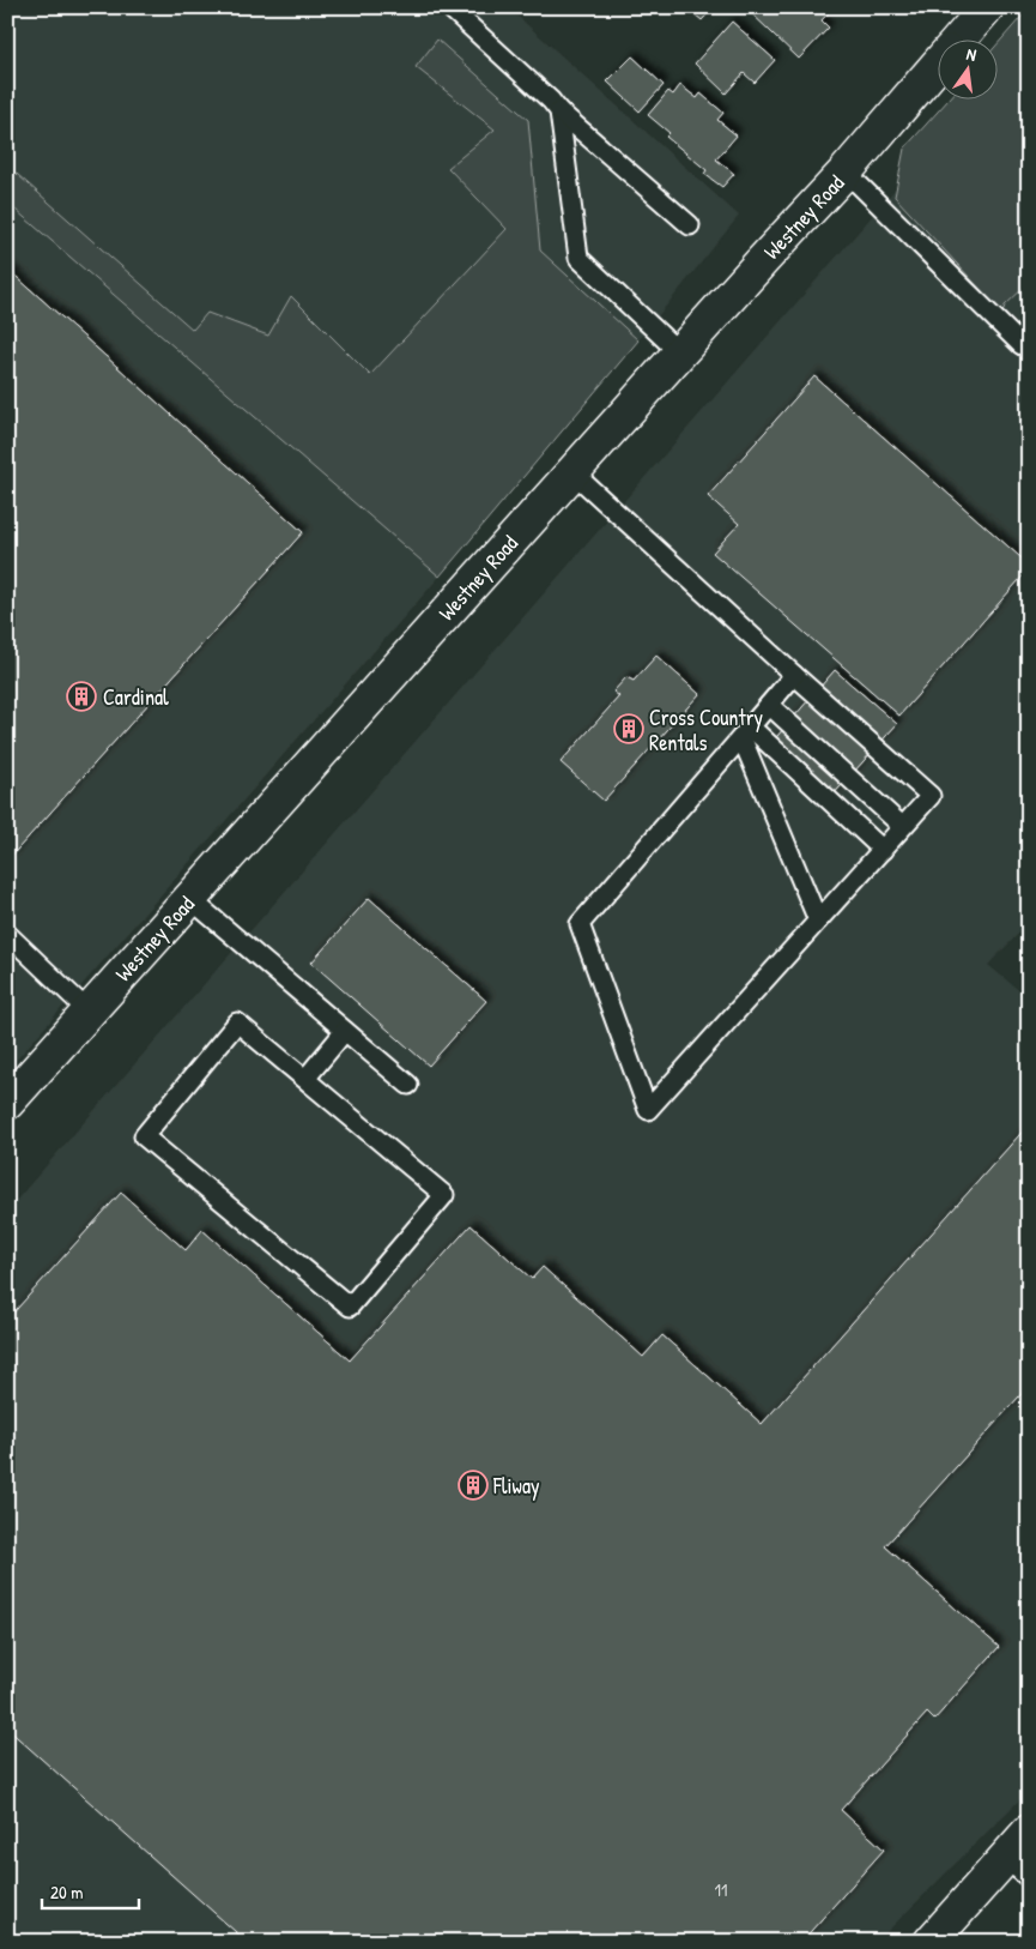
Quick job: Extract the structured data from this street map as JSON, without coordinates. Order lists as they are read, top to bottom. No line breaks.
{"streets":{"street":["Westney Road"]},"places":{"building":["Cardinal","Cross Country Rentals","Fliway"]},"house_numbers":["11"],"scale_bar":"20 m","north":"top"}
